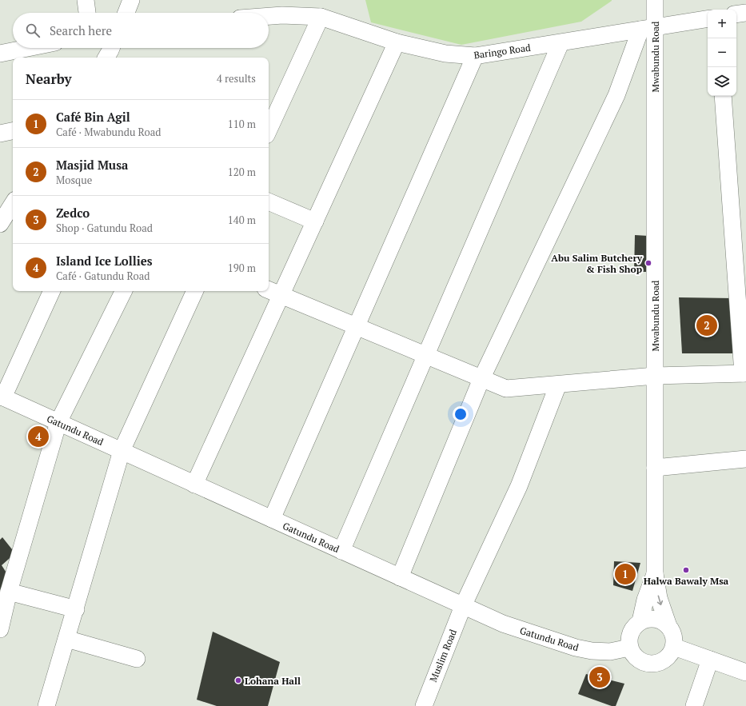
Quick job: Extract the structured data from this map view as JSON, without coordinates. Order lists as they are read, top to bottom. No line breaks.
{"streets":{"street":["Baringo Road","Mwabundu Road","Gatundu Road","Muslim Road"]},"crossings":[["Baringo Road","Mwabundu Road"],["Gatundu Road","Muslim Road"]],"places":["Abu Salim Butchery & Fish Shop","Halwa Bawaly Msa","Lohana Hall"],"page":{"map_buttons":["+","−"],"search":"Search here","heading":["Nearby","4 results"],"list":[{"mark":"1","name":"Café Bin Agil","note":"Café · Mwabundu Road","value":"110 m"},{"mark":"2","name":"Masjid Musa","note":"Mosque","value":"120 m"},{"mark":"3","name":"Zedco","note":"Shop · Gatundu Road","value":"140 m"},{"mark":"4","name":"Island Ice Lollies","note":"Café · Gatundu Road","value":"190 m"}],"pins":["2","4","1","3"]}}
